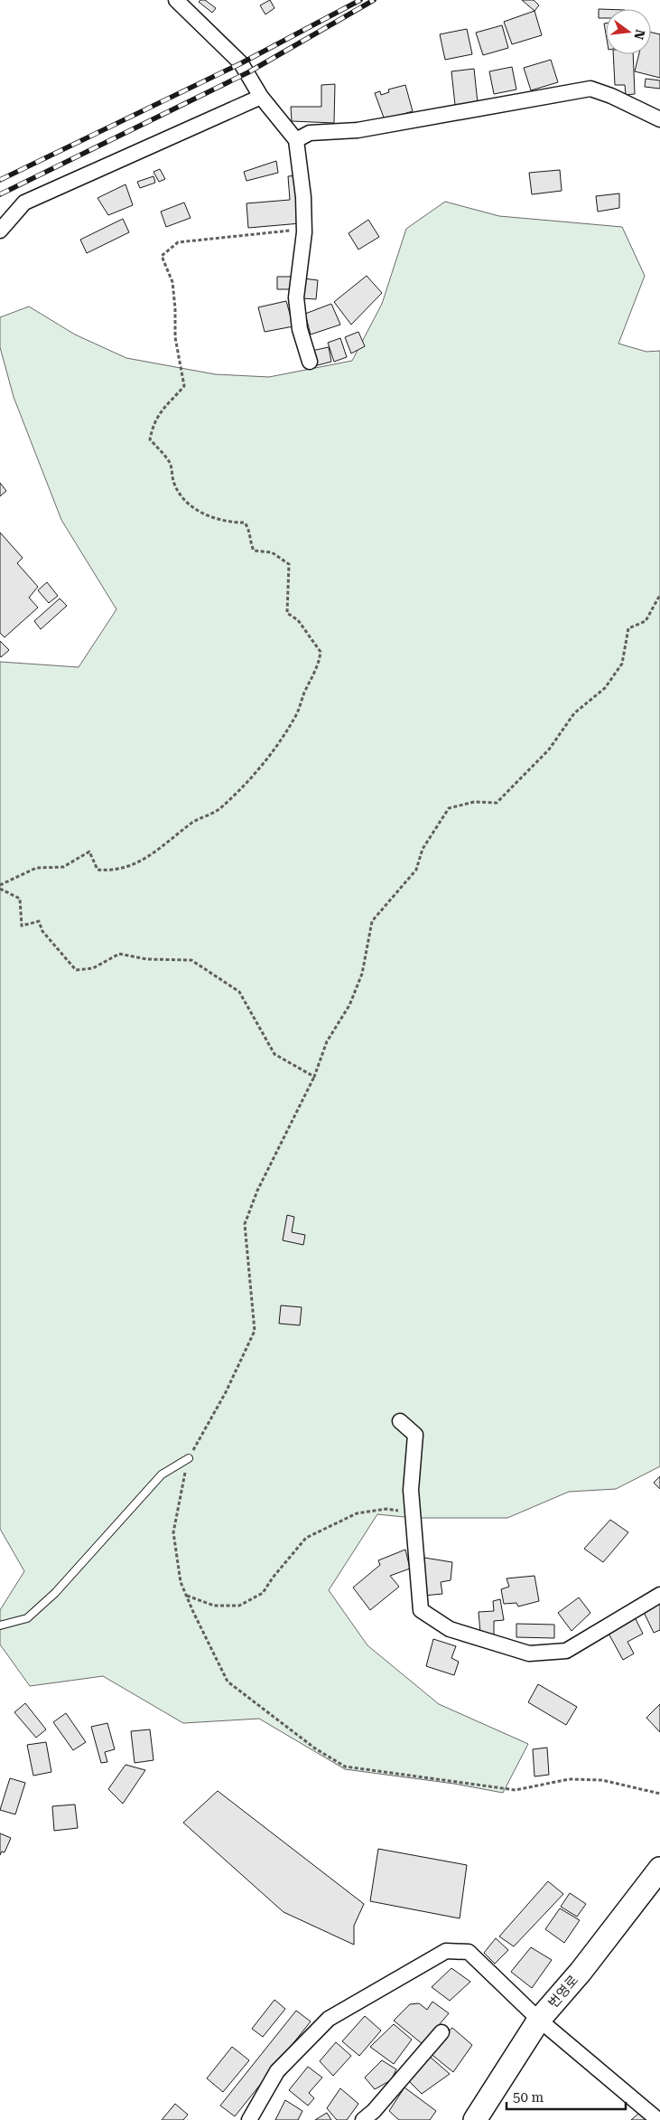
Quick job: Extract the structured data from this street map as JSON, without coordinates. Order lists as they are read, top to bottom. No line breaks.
{"streets":{"main road":["번영로"]},"scale_bar":"50 m","north":"right"}
